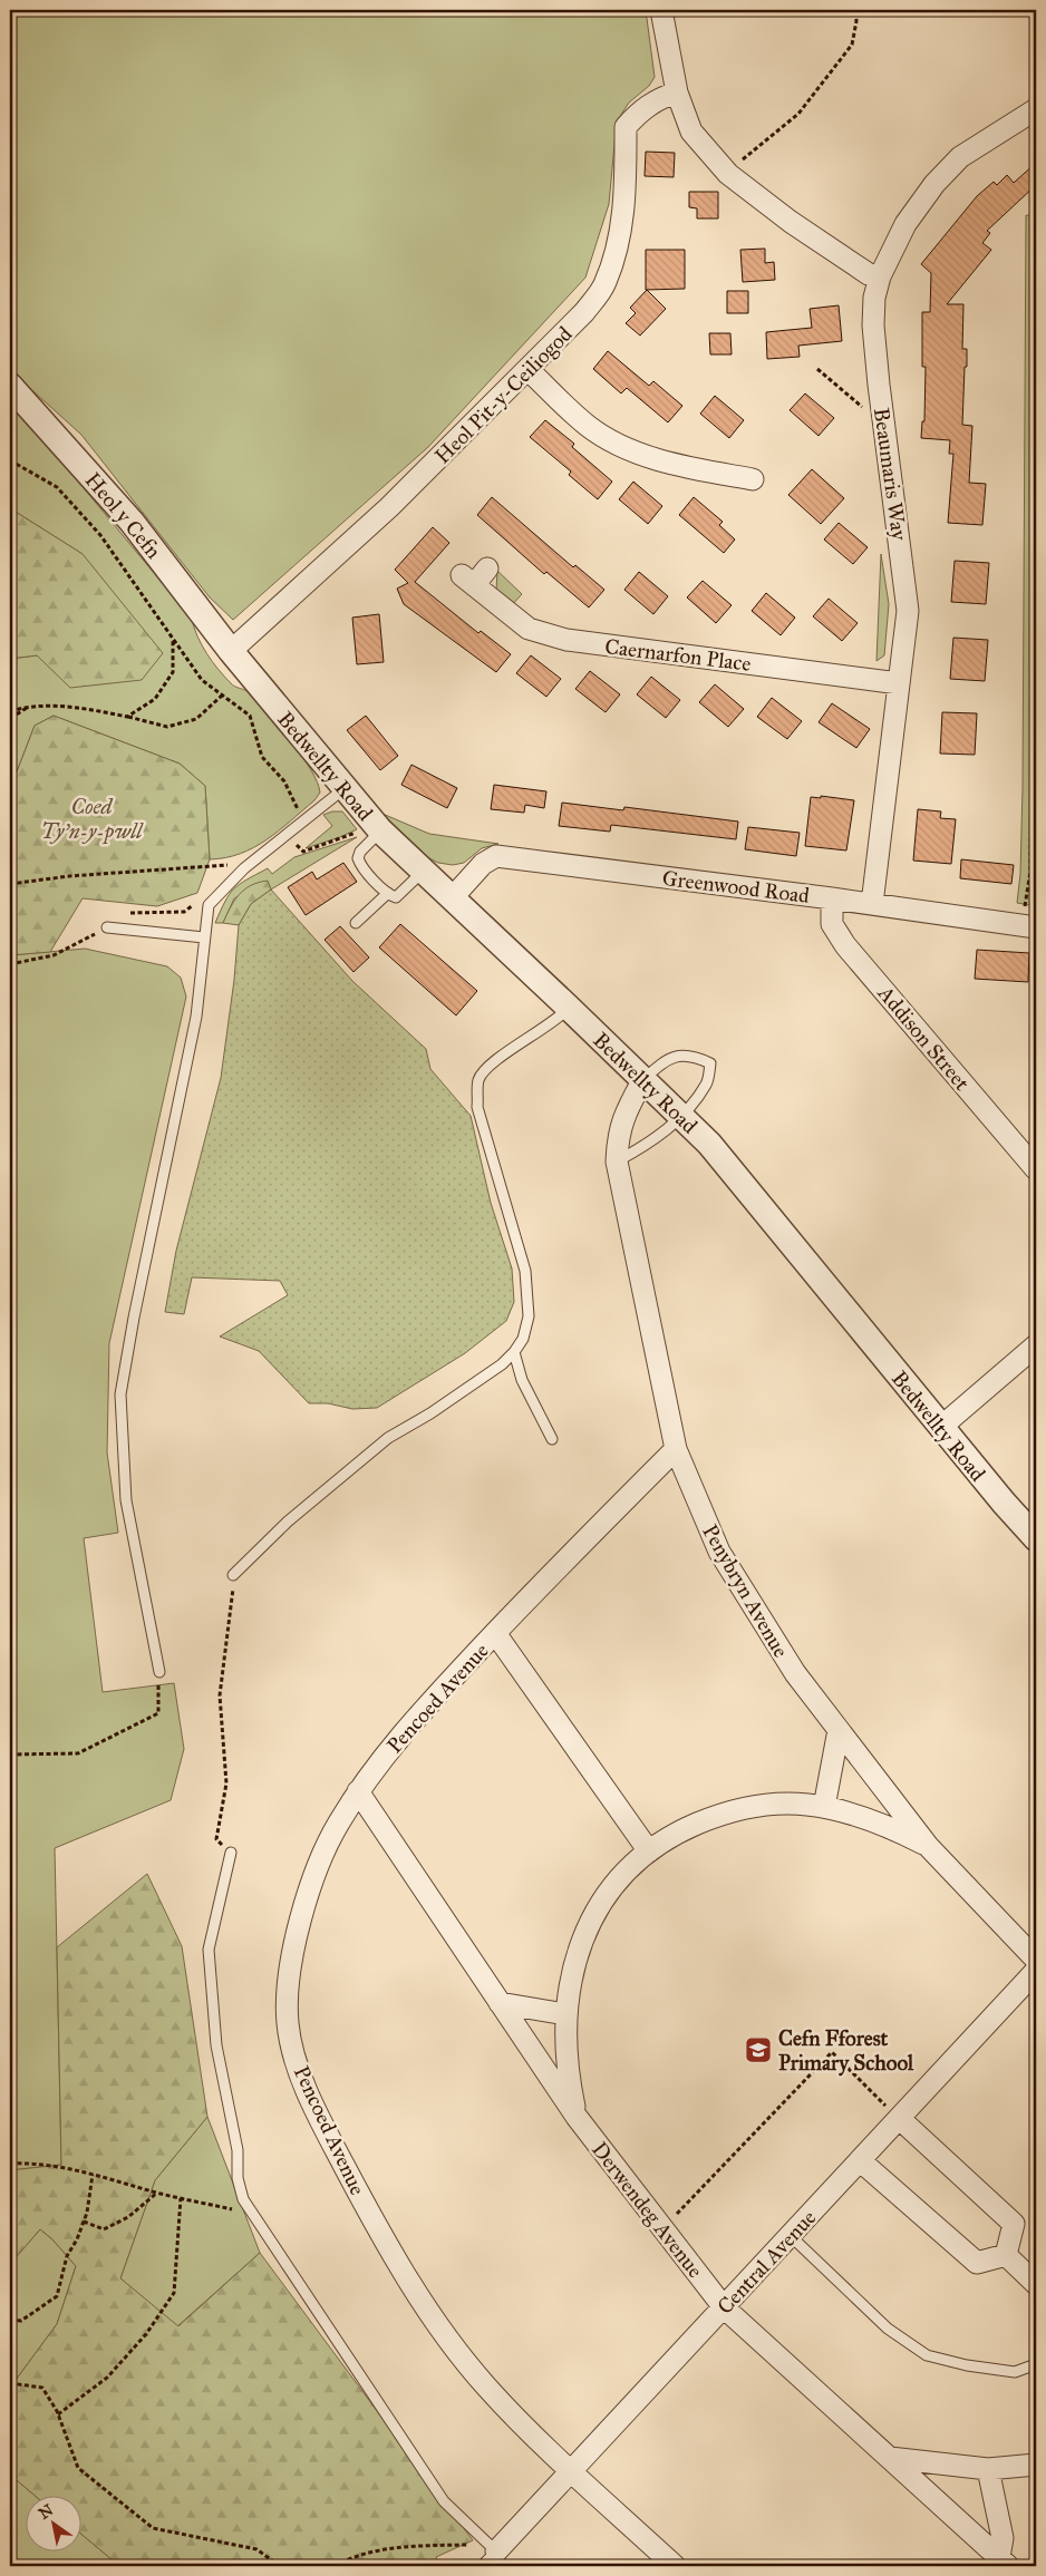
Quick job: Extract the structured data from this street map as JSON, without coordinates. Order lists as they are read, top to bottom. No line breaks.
{"streets":{"street":["Heol Pit-y-Ceiliogod","Beaumaris Way","Heol y Cefn","Caernarfon Place","Bedwellty Road","Greenwood Road","Addison Street","Penybryn Avenue","Pencoed Avenue","Derwendeg Avenue","Central Avenue"]},"crossings":[["Heol Pit-y-Ceiliogod","Heol y Cefn"],["Heol Pit-y-Ceiliogod","Bedwellty Road"],["Beaumaris Way","Caernarfon Place"],["Beaumaris Way","Greenwood Road"],["Heol y Cefn","Bedwellty Road"],["Bedwellty Road","Greenwood Road"],["Bedwellty Road","Penybryn Avenue"],["Greenwood Road","Addison Street"],["Penybryn Avenue","Pencoed Avenue"],["Pencoed Avenue","Derwendeg Avenue"],["Pencoed Avenue","Central Avenue"],["Derwendeg Avenue","Central Avenue"]],"parks":["Coed Ty'n-y-pwll"],"places":{"school or university":["Cefn Fforest Primary School"]},"north":"top left"}
